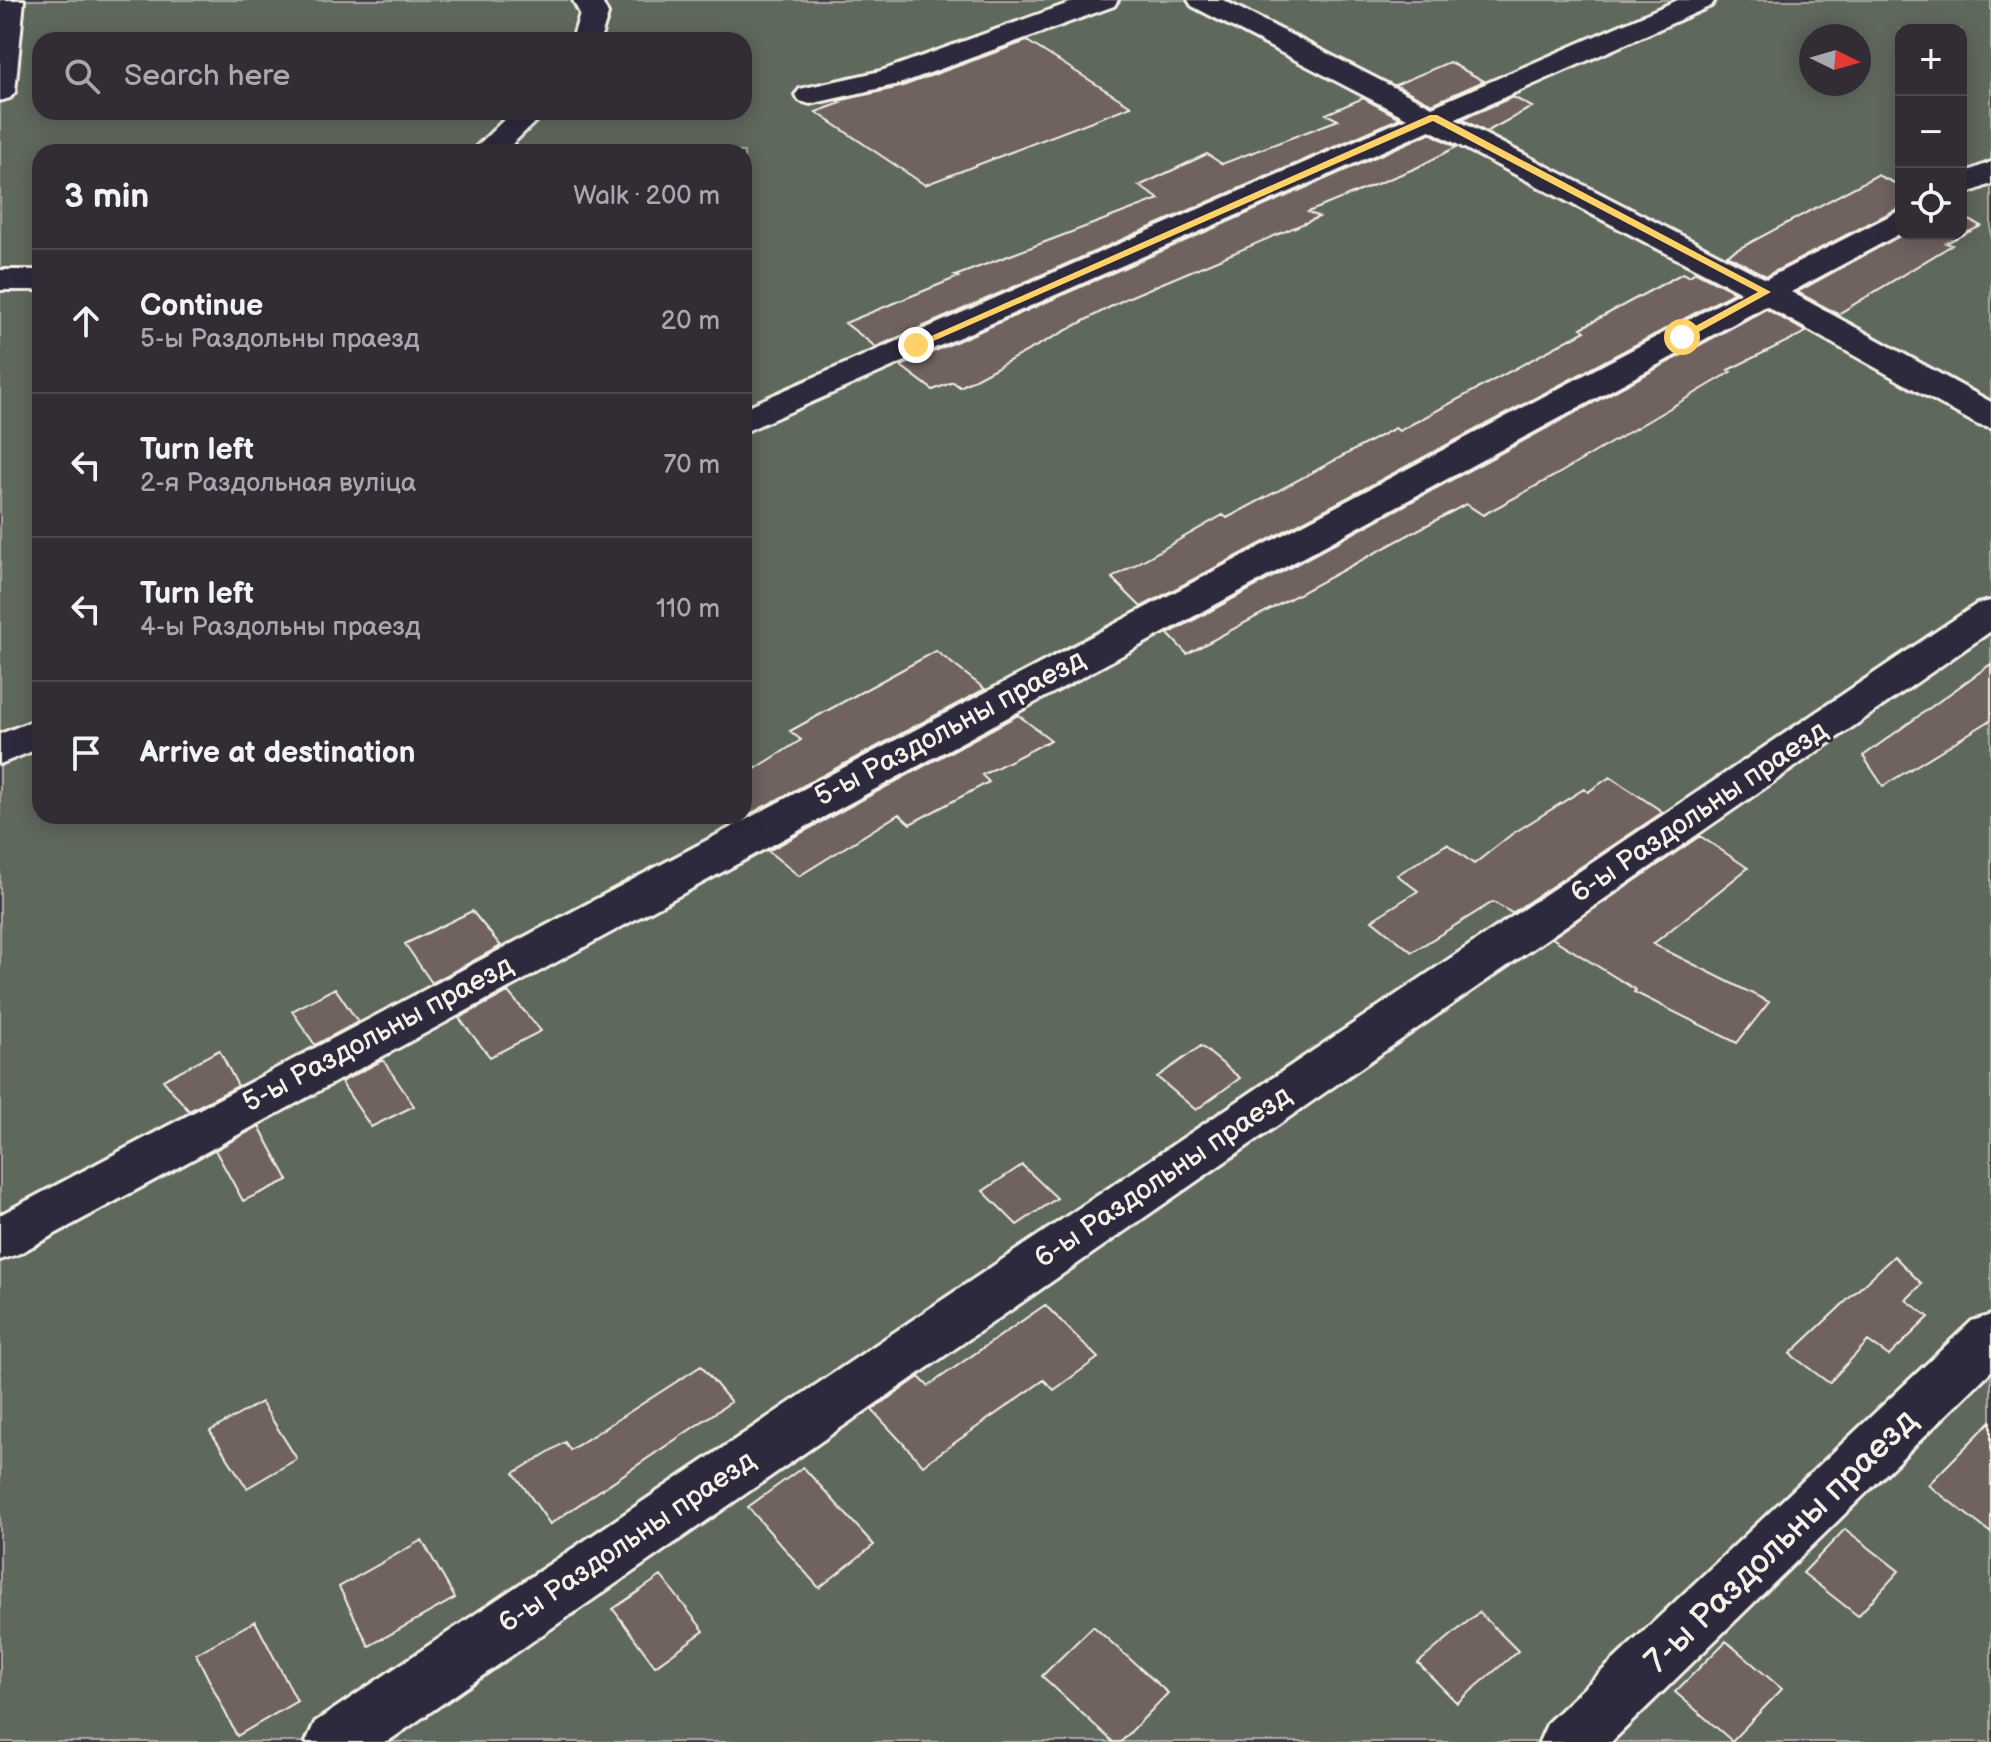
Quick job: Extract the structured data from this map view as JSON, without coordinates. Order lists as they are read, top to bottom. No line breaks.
{"streets":{"lane":["5-ы Раздольны праезд","6-ы Раздольны праезд","7-ы Раздольны праезд"]},"north":"right","page":{"map_buttons":["+","−"],"search":"Search here","heading":["3 min","Walk · 200 m"],"list":[["Continue","5-ы Раздольны праезд","20 m"],["Turn left","2-я Раздольная вуліца","70 m"],["Turn left","4-ы Раздольны праезд","110 m"],"Arrive at destination"]}}
